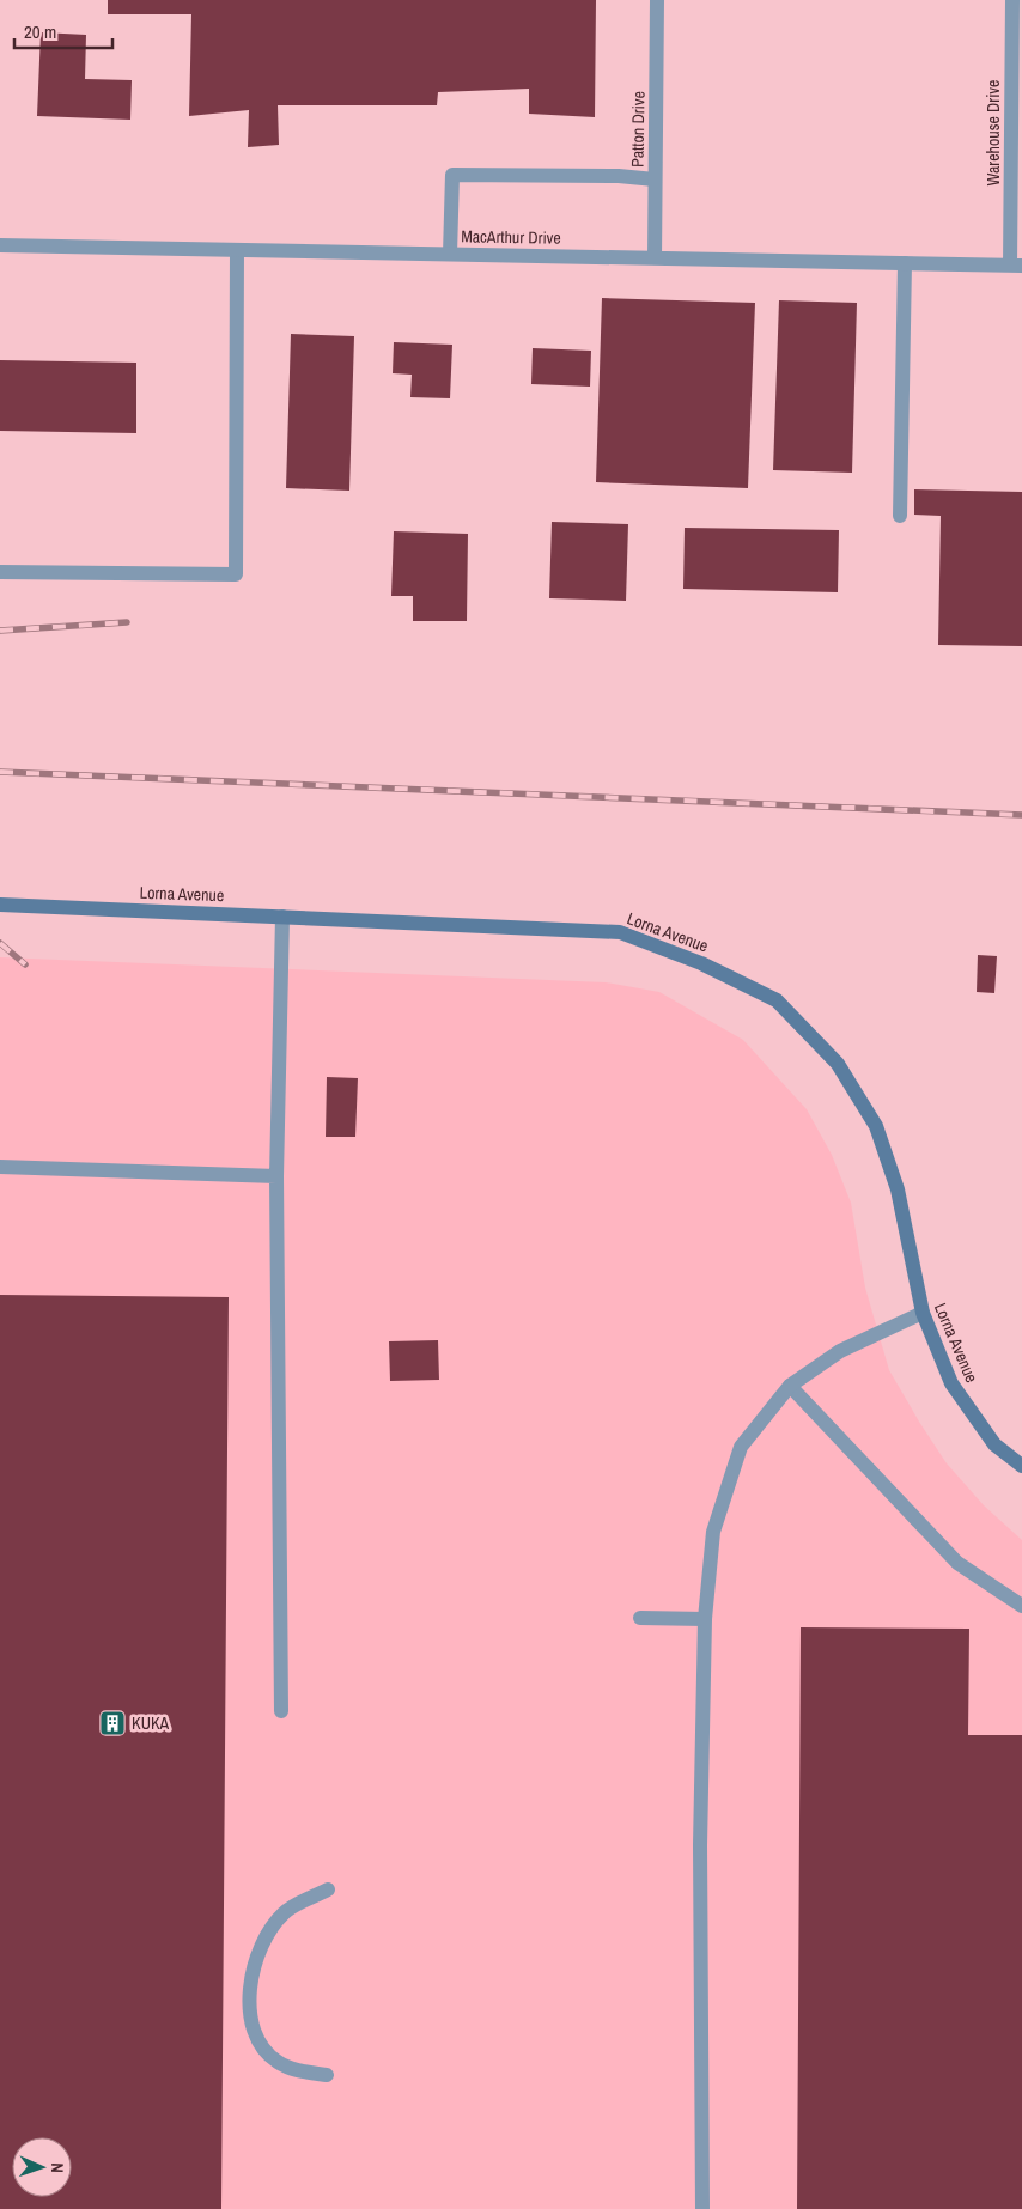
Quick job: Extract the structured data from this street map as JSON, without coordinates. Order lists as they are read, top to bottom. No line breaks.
{"streets":{"street":["Patton Drive","Warehouse Drive","MacArthur Drive","Lorna Avenue"]},"crossings":[["Patton Drive","MacArthur Drive"],["Warehouse Drive","MacArthur Drive"]],"places":{"building":["KUKA"]},"scale_bar":"20 m","north":"right"}
